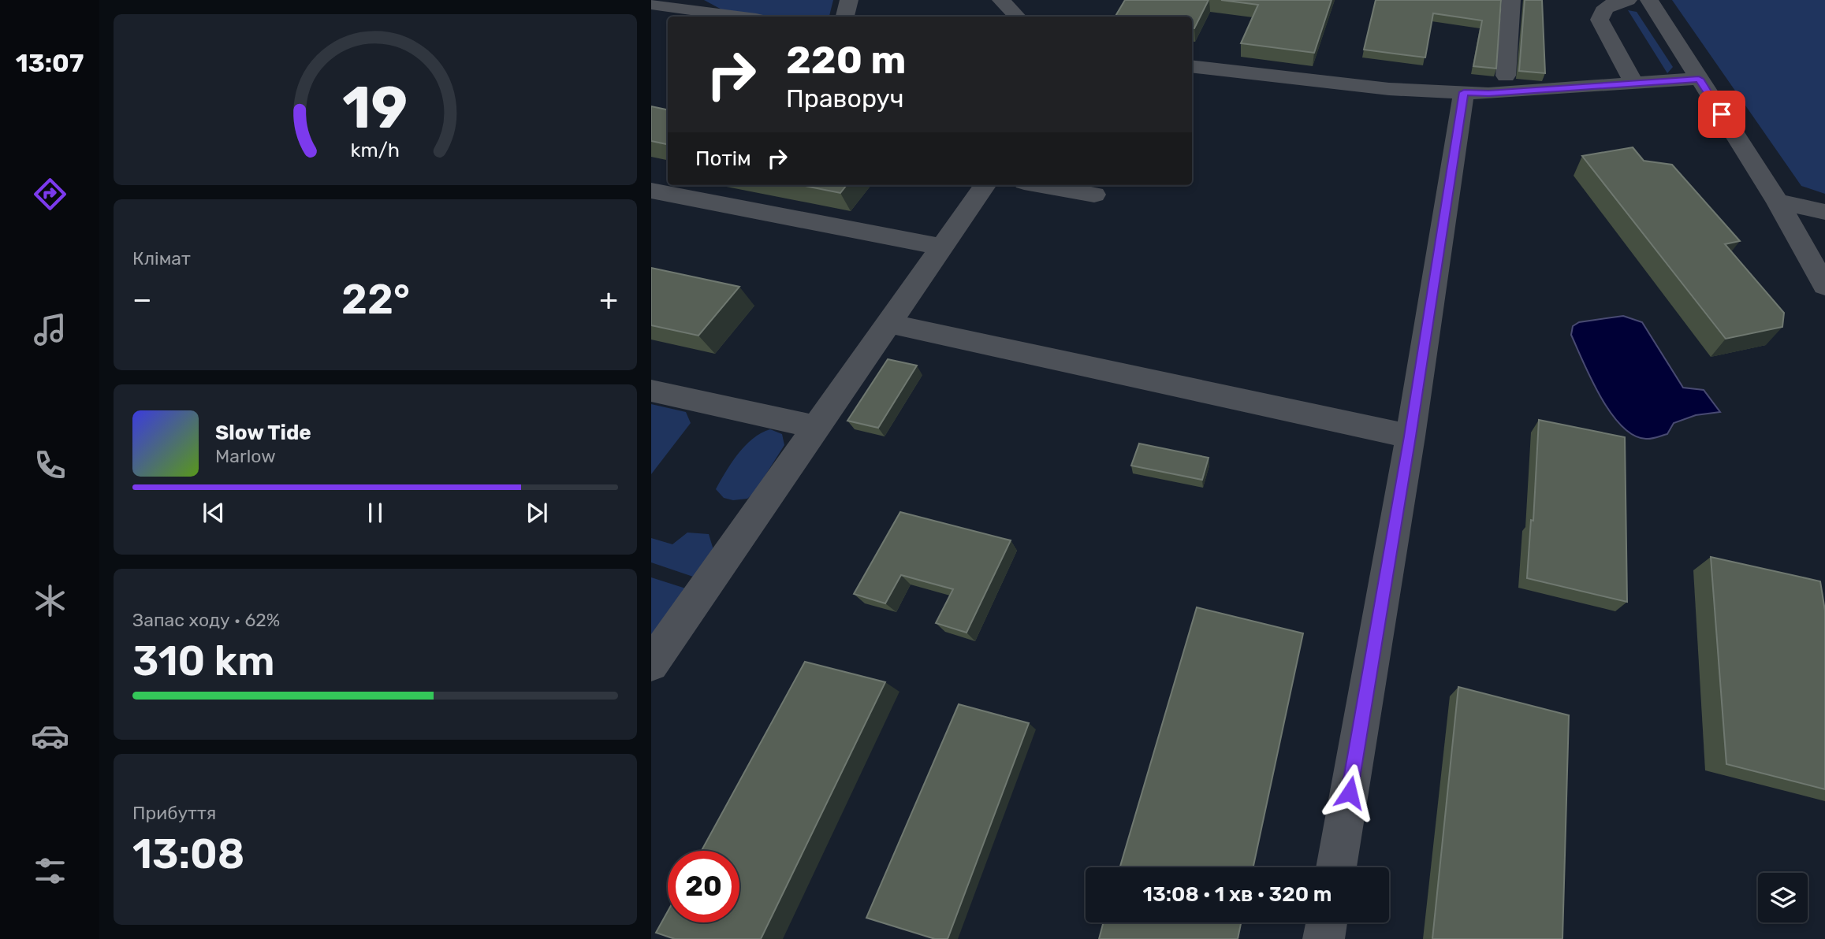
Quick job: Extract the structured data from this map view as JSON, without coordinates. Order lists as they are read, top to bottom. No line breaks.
{"page":{"tabs":"13:07","turn":["220 m","Праворуч"],"then":"Потім","tile":["Клімат",["Запас ходу · 62%","310 km"],["Прибуття","13:08"]],"heat":["−","22°","+"],"song":["Slow Tide","Marlow"],"limit":"20","trip":"13:08 · 1 хв · 320 m","gauge":["19","km/h"]}}
